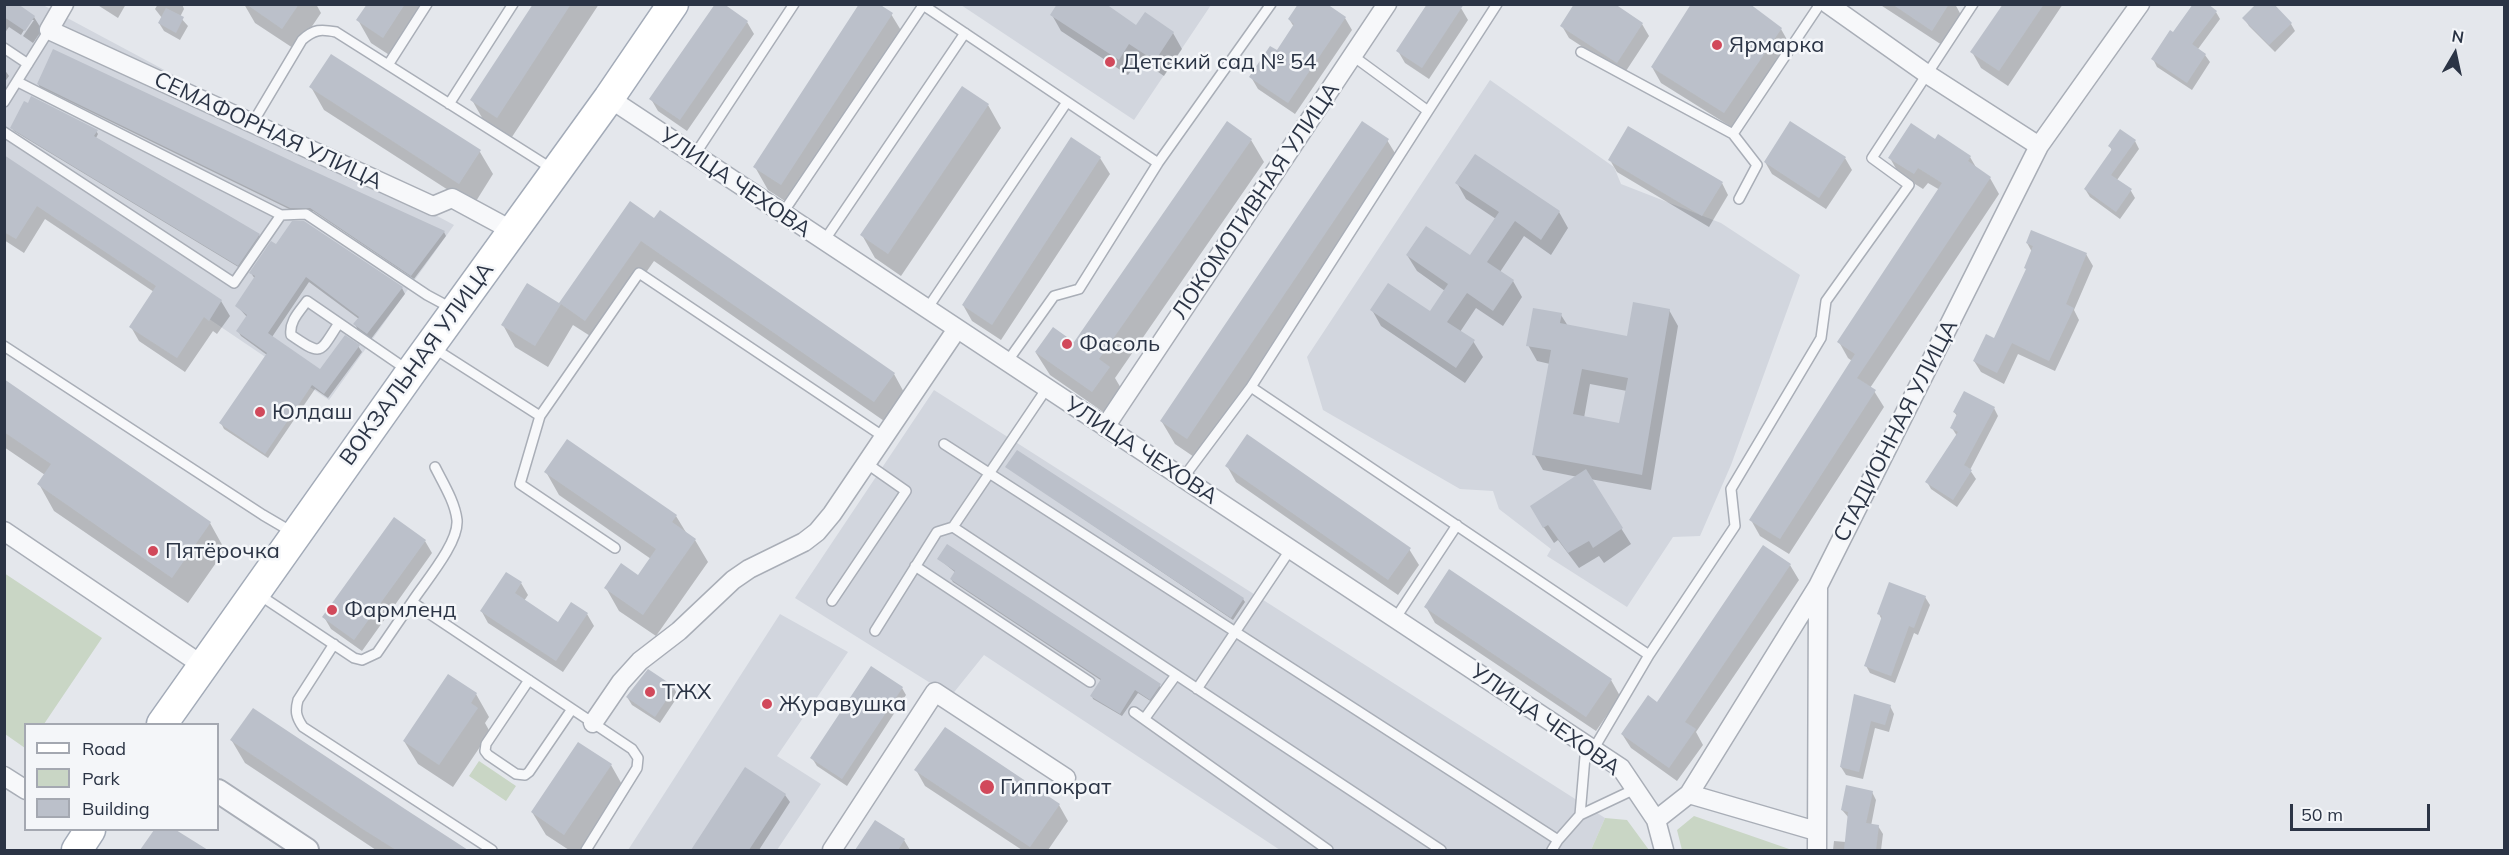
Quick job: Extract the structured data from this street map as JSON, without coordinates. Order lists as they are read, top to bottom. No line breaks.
{"streets":{"main road":["ВОКЗАЛЬНАЯ УЛИЦА"],"street":["СЕМАФОРНАЯ УЛИЦА","УЛИЦА ЧЕХОВА","ЛОКОМОТИВНАЯ УЛИЦА","СТАДИОННАЯ УЛИЦА"]},"crossings":[["СЕМАФОРНАЯ УЛИЦА","ВОКЗАЛЬНАЯ УЛИЦА"],["УЛИЦА ЧЕХОВА","ЛОКОМОТИВНАЯ УЛИЦА"],["УЛИЦА ЧЕХОВА","ВОКЗАЛЬНАЯ УЛИЦА"],["УЛИЦА ЧЕХОВА","СТАДИОННАЯ УЛИЦА"]],"places":["Ярмарка","Детский сад № 54","Фасоль","Юлдаш","Пятёрочка","Фармленд","ТЖХ","Журавушка","Гиппократ"],"legend":["Road","Park","Building"],"scale_bar":"50 m","north":"top"}
